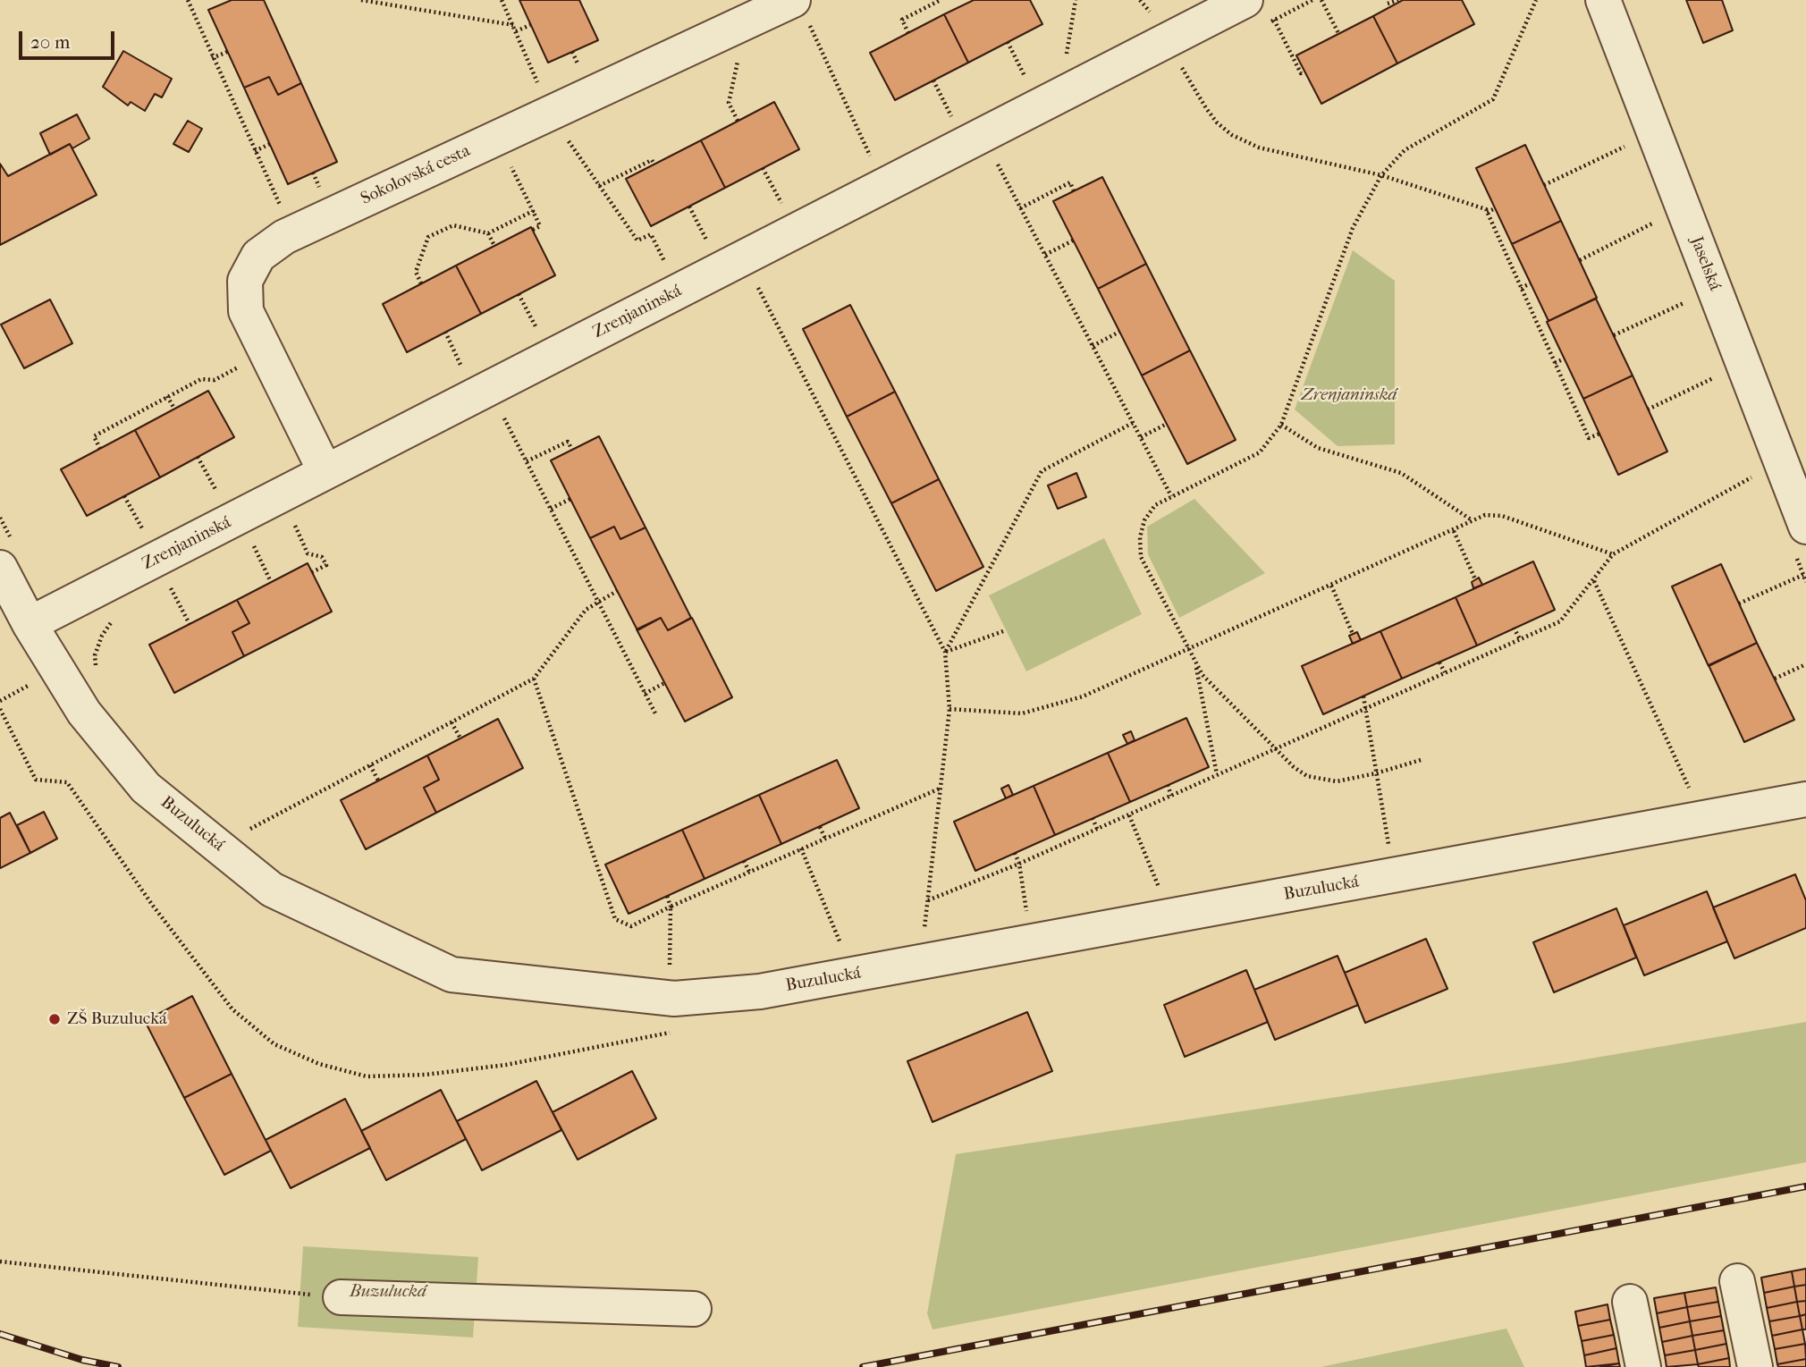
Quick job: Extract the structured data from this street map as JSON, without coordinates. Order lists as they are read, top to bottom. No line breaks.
{"streets":{"street":["Sokolovská cesta","Jaselská","Zrenjaninská","Buzulucká"]},"crossings":[["Sokolovská cesta","Zrenjaninská"],["Zrenjaninská","Buzulucká"]],"parks":["Zrenjaninská","Buzulucká"],"places":["ZŠ Buzulucká"],"scale_bar":"20 m"}
